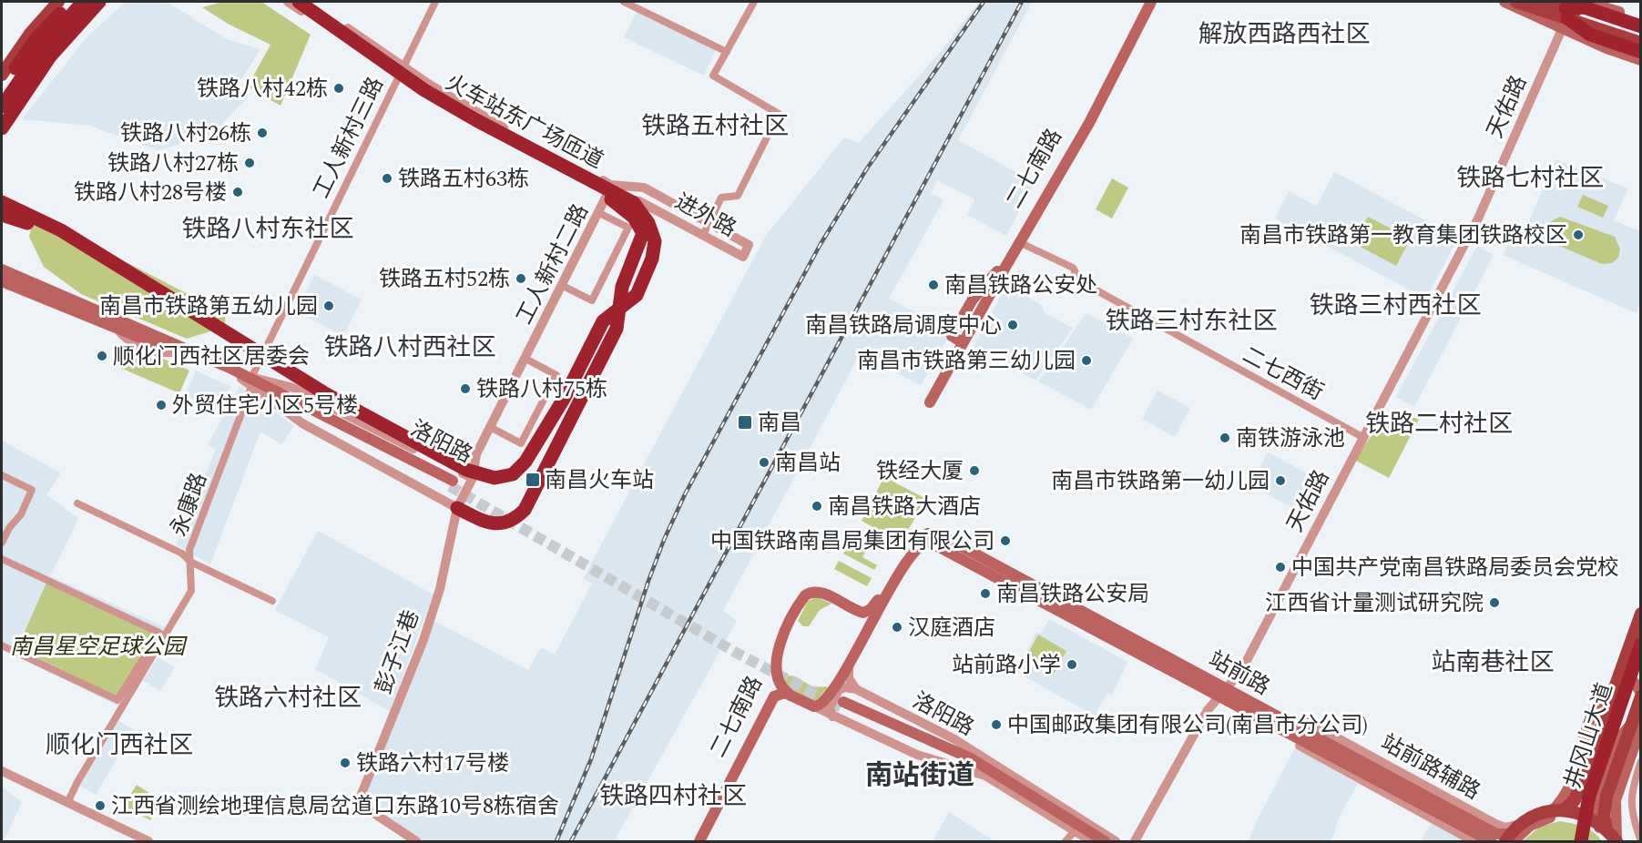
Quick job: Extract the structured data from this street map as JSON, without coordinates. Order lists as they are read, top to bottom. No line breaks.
{"streets":{"highway":["火车站东广场匝道","井冈山大道"],"main road":["二七南路","洛阳路","站前路"],"street":["天佑路","工人新村三路","进外路","工人新村二路","二七西街","永康路","彭子江巷","站前路辅路"]},"crossings":[["天佑路","二七西街"],["天佑路","站前路"],["火车站东广场匝道","进外路"],["火车站东广场匝道","工人新村二路"],["火车站东广场匝道","洛阳路"],["火车站东广场匝道","彭子江巷"],["工人新村三路","进外路"],["工人新村三路","洛阳路"],["工人新村三路","永康路"],["二七南路","二七西街"],["二七南路","洛阳路"],["二七南路","站前路"],["进外路","工人新村二路"],["工人新村二路","洛阳路"],["洛阳路","永康路"],["洛阳路","彭子江巷"],["站前路","站前路辅路"]],"districts":["解放西路西社区","铁路五村社区","铁路七村社区","铁路八村东社区","铁路三村西社区","铁路三村东社区","铁路八村西社区","铁路二村社区","站南巷社区","铁路六村社区","顺化门西社区","南站街道","铁路四村社区"],"parks":["南昌星空足球公园"],"places":{"other":["铁路八村42栋","铁路八村26栋","铁路八村27栋","铁路五村63栋","铁路八村28号楼","南昌市铁路第一教育集团铁路校区","铁路五村52栋","南昌铁路公安处","南昌市铁路第五幼儿园","南昌铁路局调度中心","顺化门西社区居委会","南昌市铁路第三幼儿园","铁路八村75栋","外贸住宅小区5号楼","南铁游泳池","南昌站","铁经大厦","南昌市铁路第一幼儿园","南昌铁路大酒店","中国铁路南昌局集团有限公司","中国共产党南昌铁路局委员会党校","南昌铁路公安局","江西省计量测试研究院","汉庭酒店","站前路小学","中国邮政集团有限公司(南昌市分公司)","铁路六村17号楼","江西省测绘地理信息局岔道口东路10号8栋宿舍"],"transit":["南昌","南昌火车站"]}}
